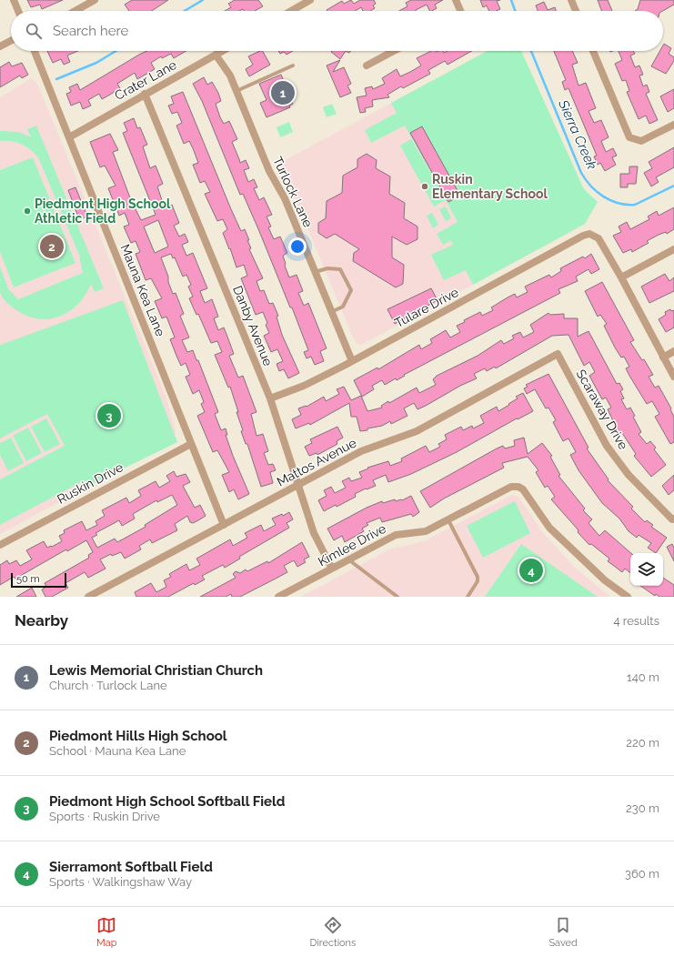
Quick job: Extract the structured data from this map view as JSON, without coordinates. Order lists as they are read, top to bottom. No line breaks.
{"streets":{"street":["Crater Lane","Turlock Lane","Mauna Kea Lane","Tulare Drive","Danby Avenue","Scaraway Drive","Mattos Avenue","Ruskin Drive","Kimlee Drive"]},"crossings":[["Crater Lane","Turlock Lane"],["Crater Lane","Mauna Kea Lane"],["Crater Lane","Danby Avenue"],["Turlock Lane","Tulare Drive"],["Mauna Kea Lane","Mattos Avenue"],["Mauna Kea Lane","Ruskin Drive"],["Tulare Drive","Danby Avenue"],["Danby Avenue","Mattos Avenue"],["Danby Avenue","Kimlee Drive"],["Scaraway Drive","Mattos Avenue"]],"water":["Sierra Creek"],"places":["Ruskin Elementary School","Piedmont High School Athletic Field"],"scale_bar":"50 m","page":{"search":"Search here","pins":["1","2","3","4"],"scale":"50 m","heading":["Nearby","4 results"],"list":[{"mark":"1","name":"Lewis Memorial Christian Church","note":"Church · Turlock Lane","value":"140 m"},{"mark":"2","name":"Piedmont Hills High School","note":"School · Mauna Kea Lane","value":"220 m"},{"mark":"3","name":"Piedmont High School Softball Field","note":"Sports · Ruskin Drive","value":"230 m"},{"mark":"4","name":"Sierramont Softball Field","note":"Sports · Walkingshaw Way","value":"360 m"}],"nav":["Map","Directions","Saved"]}}
